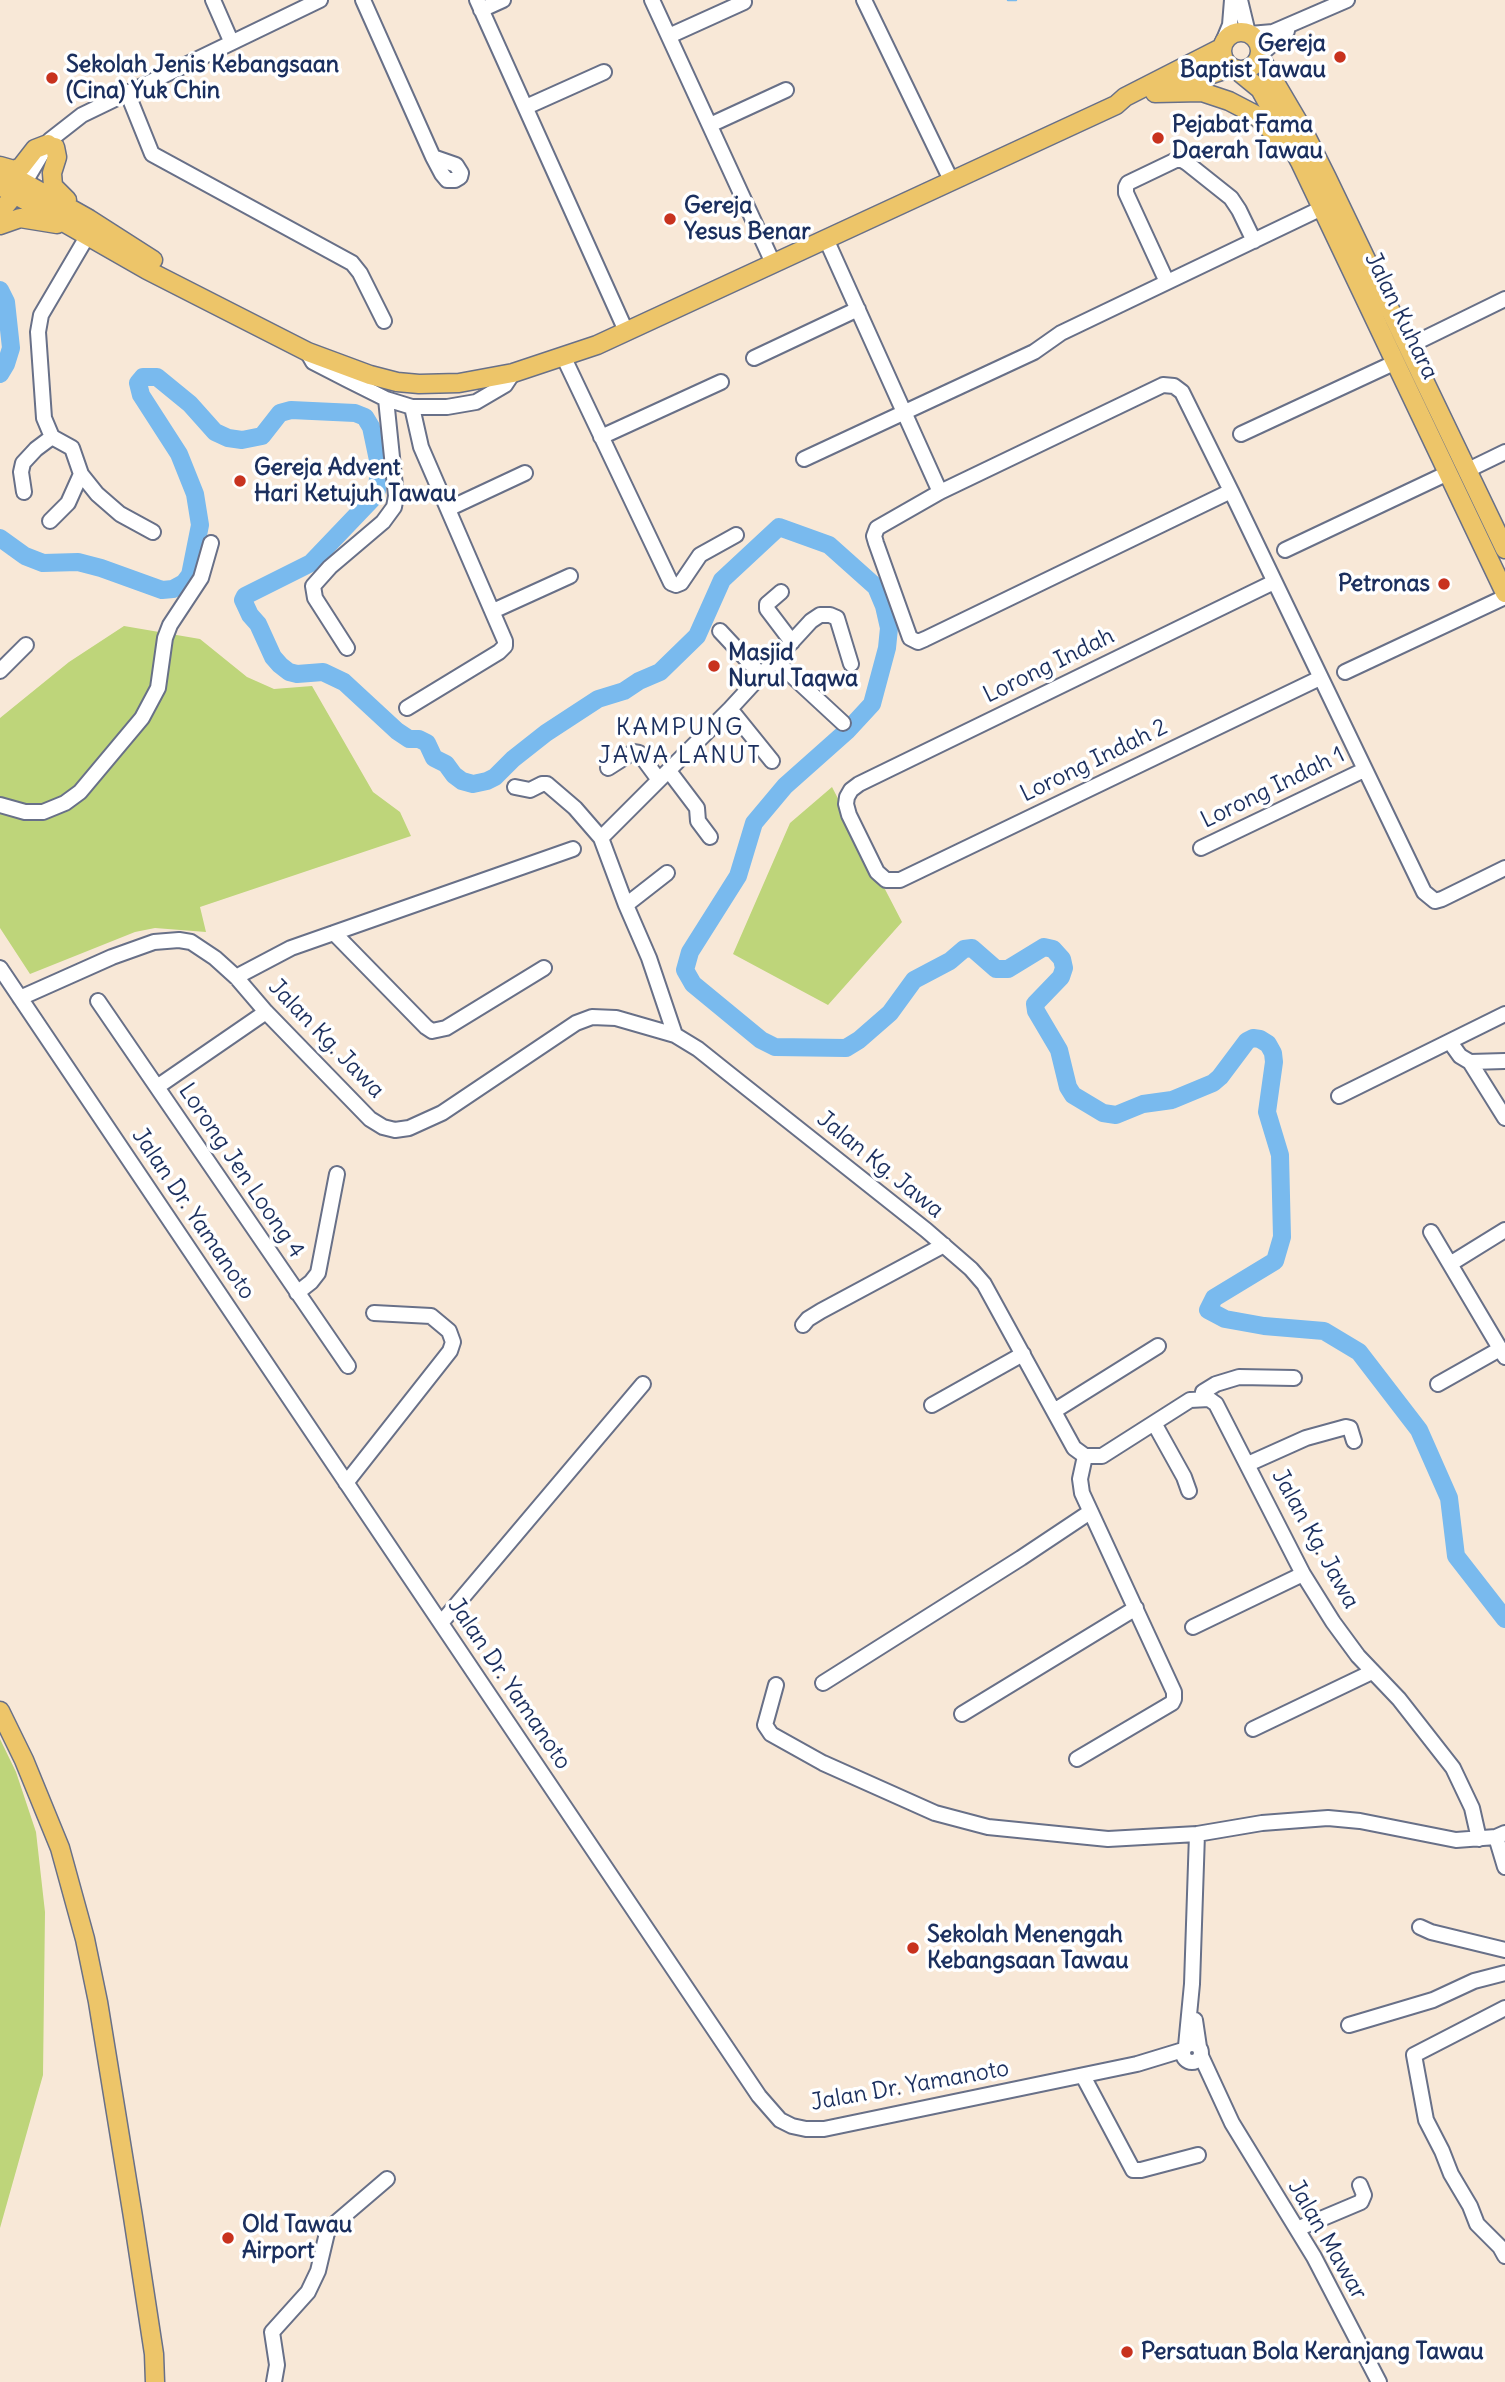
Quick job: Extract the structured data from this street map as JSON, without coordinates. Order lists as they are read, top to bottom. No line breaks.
{"streets":{"main road":["Jalan Kuhara"],"street":["Lorong Indah","Lorong Indah 2","Lorong Indah 1","Jalan Kg. Jawa","Lorong Jen Loong 4","Jalan Dr. Yamanoto","Jalan Mawar"]},"crossings":[["Lorong Indah","Lorong Indah 2"],["Jalan Kg. Jawa","Jalan Dr. Yamanoto"],["Jalan Dr. Yamanoto","Jalan Mawar"]],"districts":["KAMPUNG JAWA LANUT"],"places":["Gereja Baptist Tawau","Sekolah Jenis Kebangsaan (Cina) Yuk Chin","Pejabat Fama Daerah Tawau","Gereja Yesus Benar","Gereja Advent Hari Ketujuh Tawau","Petronas","Masjid Nurul Taqwa","Sekolah Menengah Kebangsaan Tawau","Old Tawau Airport","Persatuan Bola Keranjang Tawau"]}
